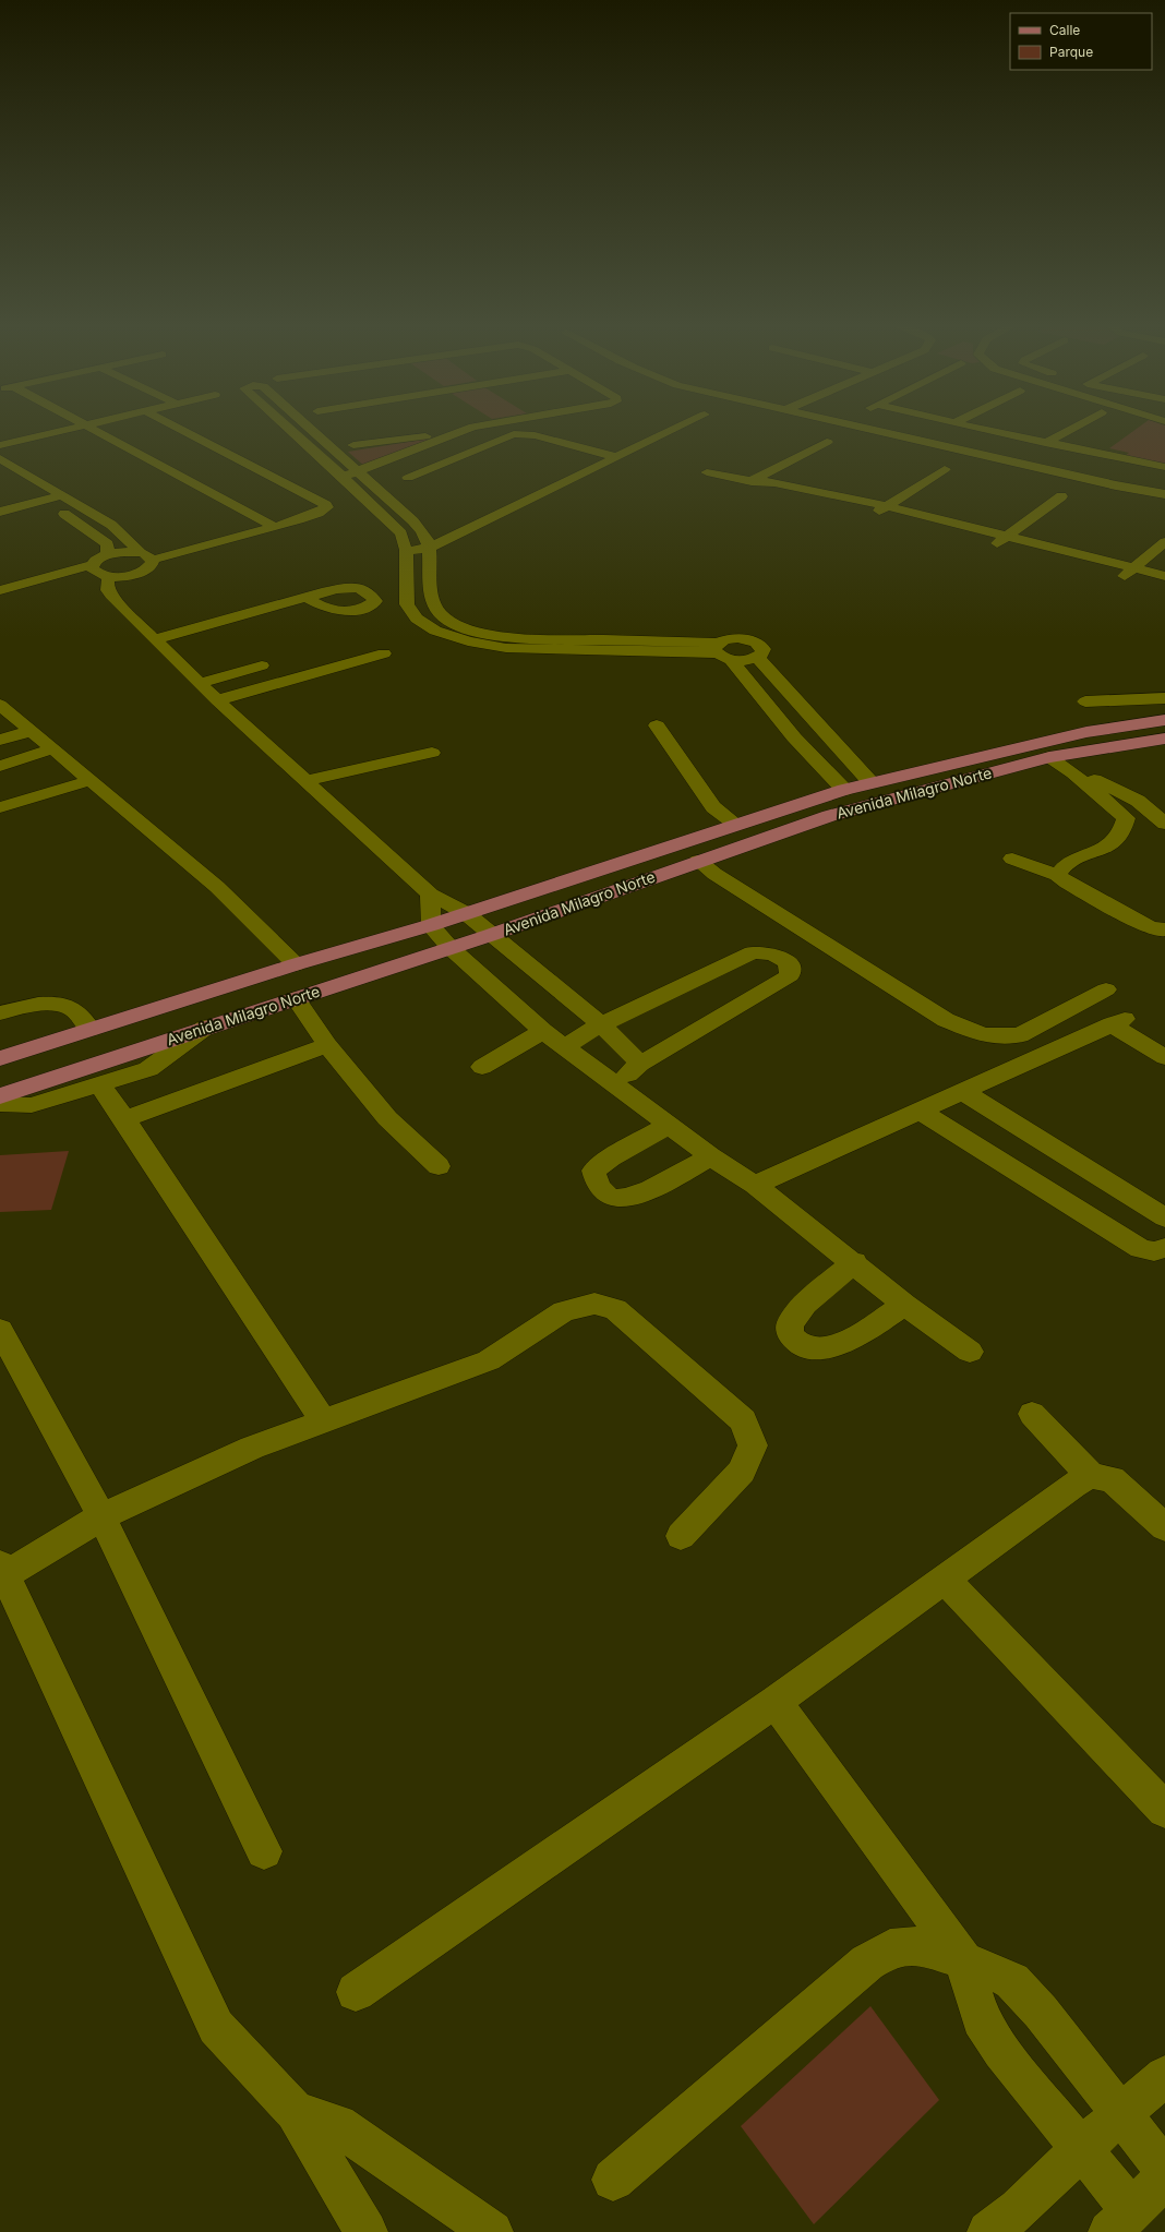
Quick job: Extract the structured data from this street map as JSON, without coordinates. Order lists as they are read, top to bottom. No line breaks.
{"streets":{"main road":["Avenida Milagro Norte"]},"legend":["Calle","Parque"]}
